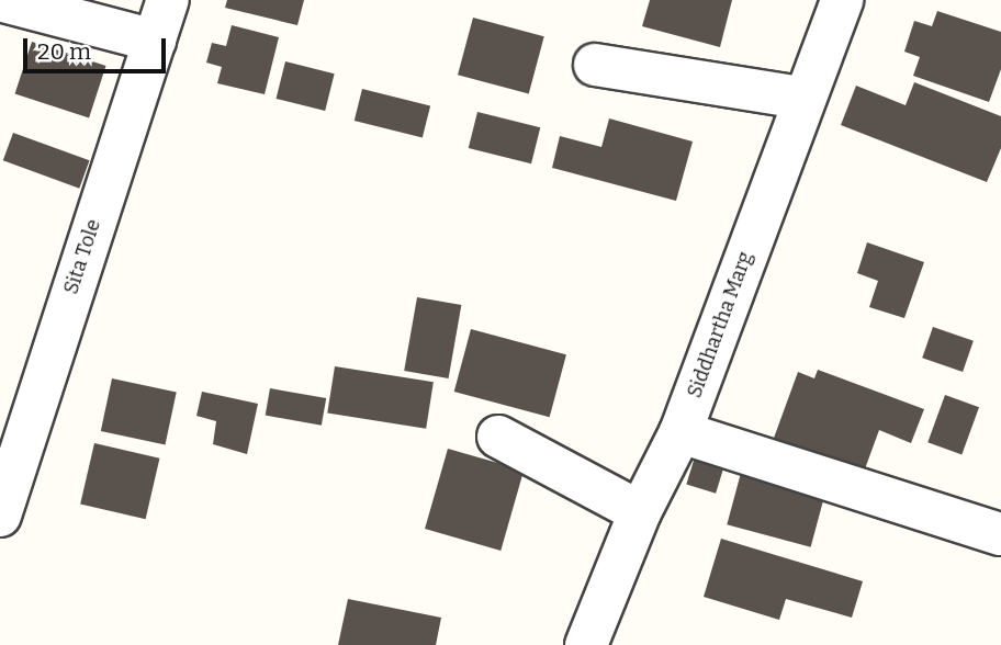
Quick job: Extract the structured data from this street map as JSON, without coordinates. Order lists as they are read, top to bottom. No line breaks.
{"streets":{"street":["Sita Tole","Siddhartha Marg"]},"scale_bar":"20 m"}
